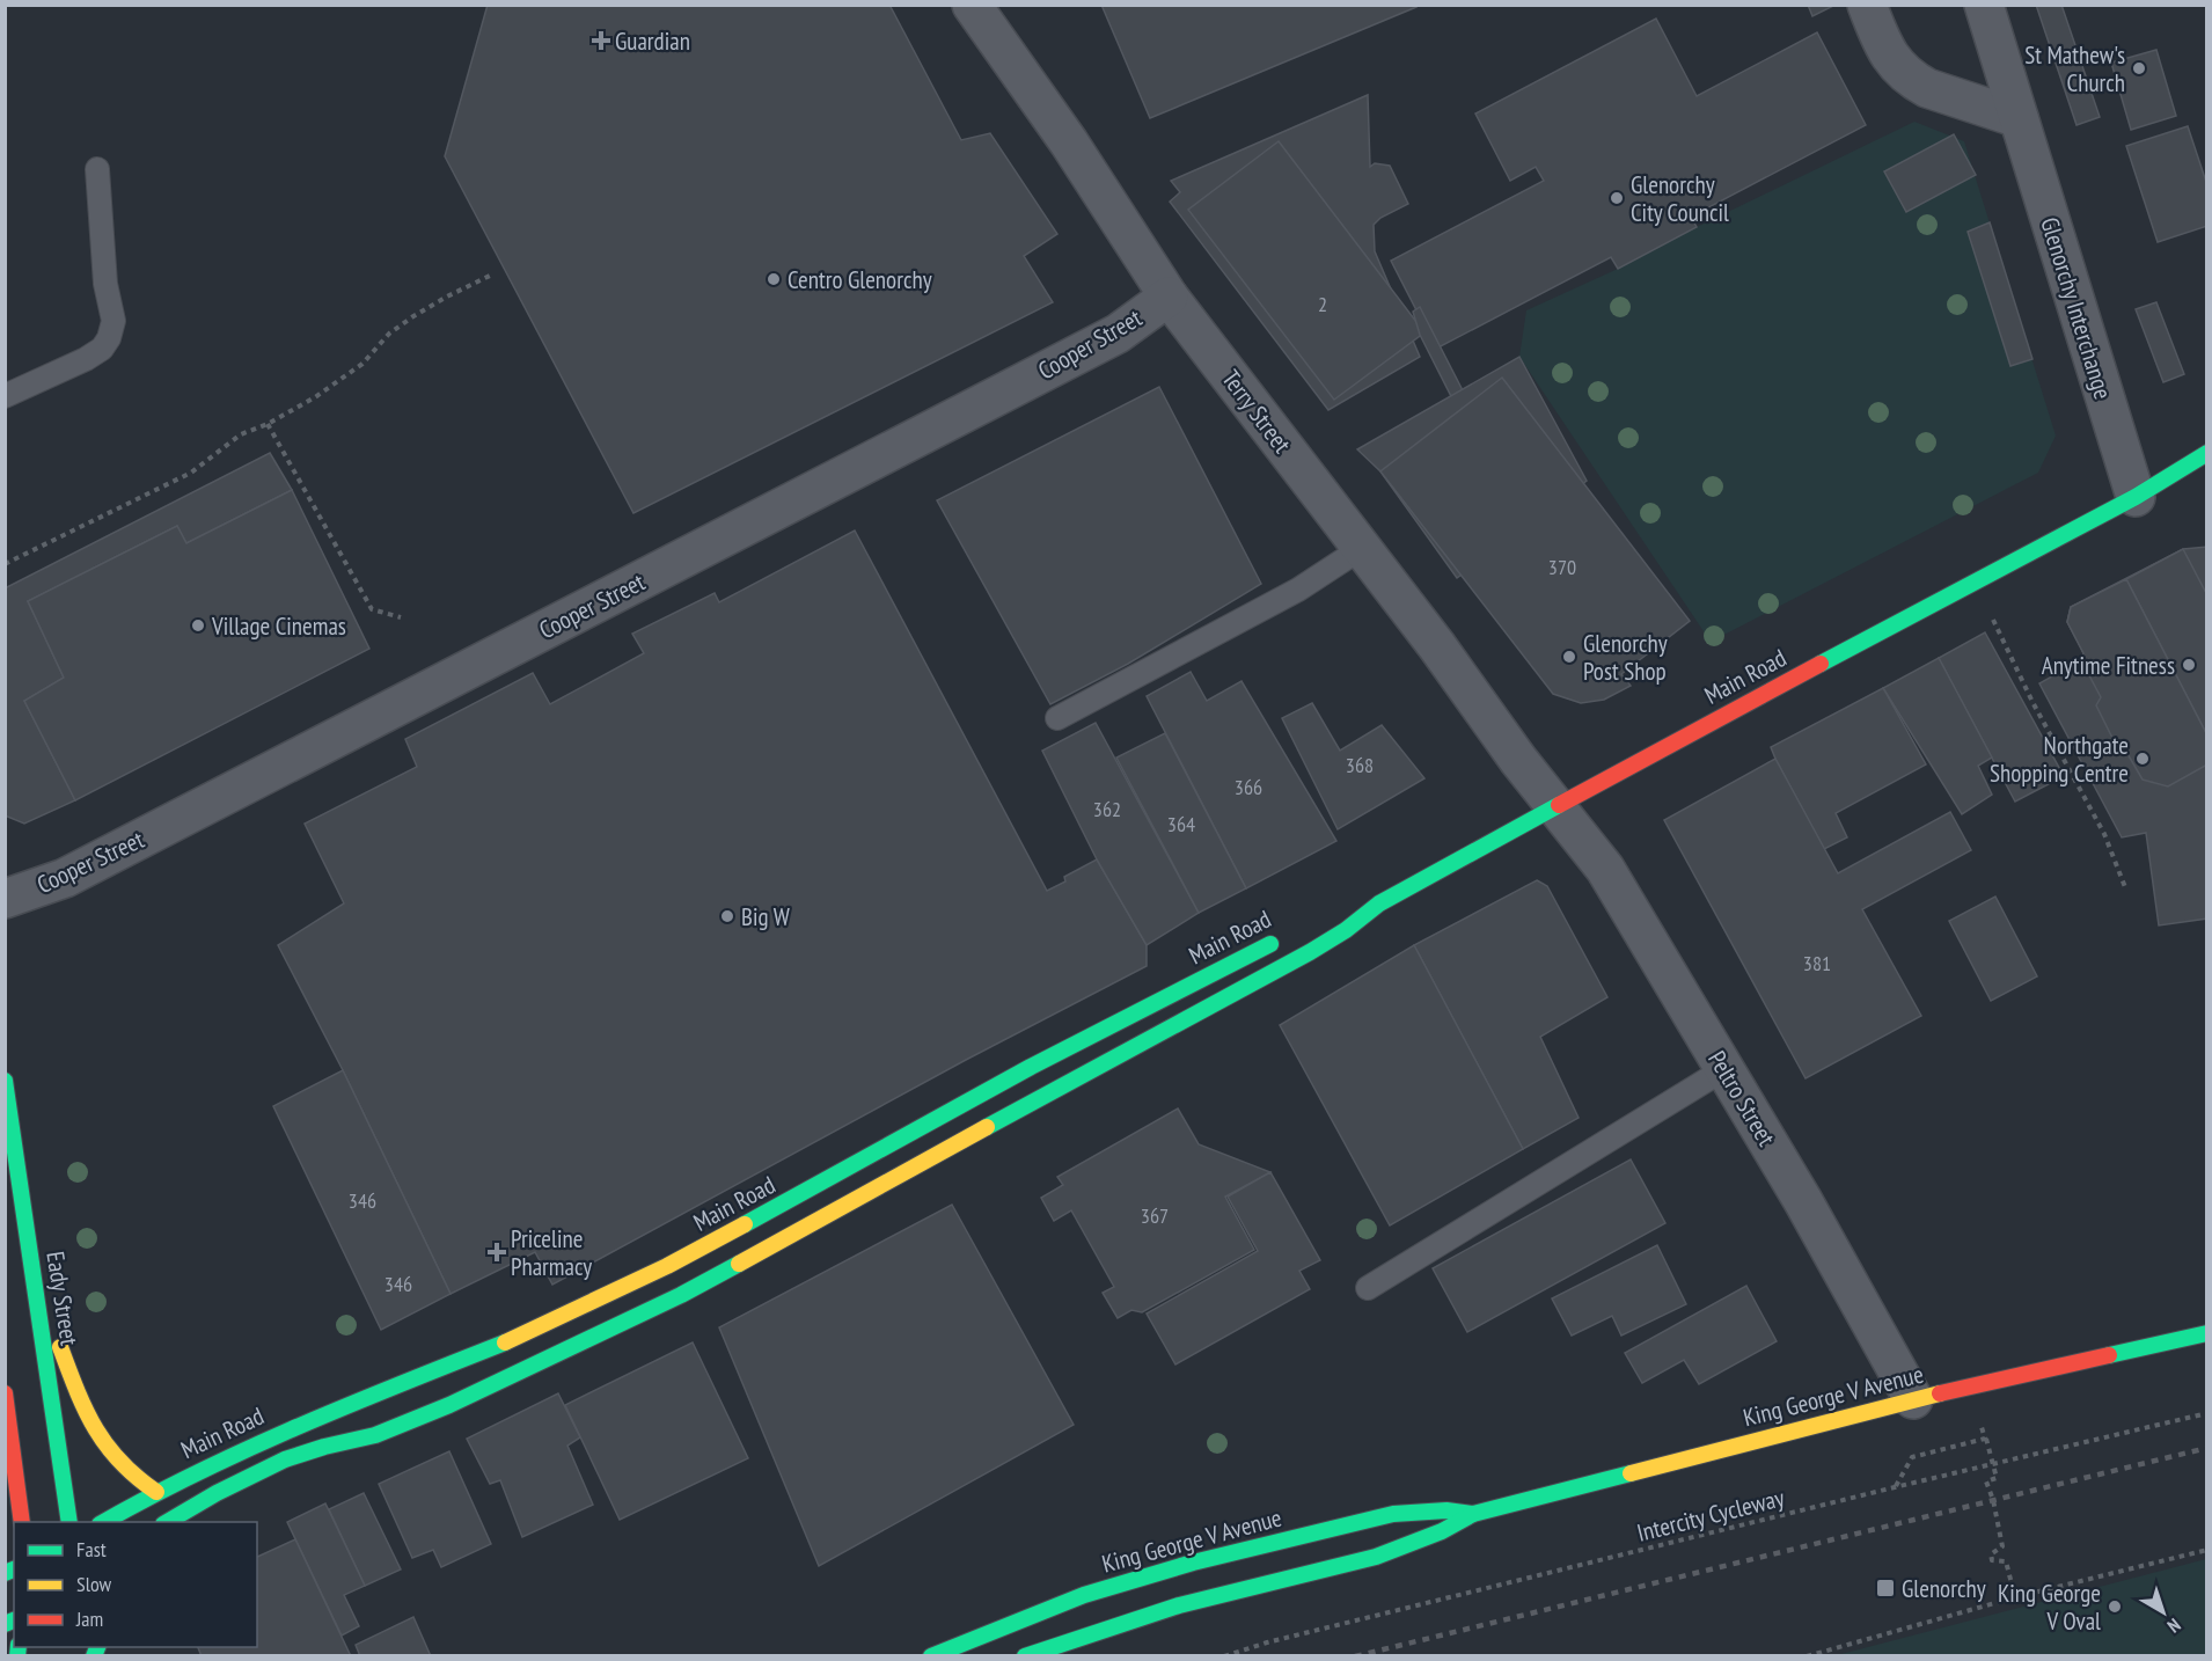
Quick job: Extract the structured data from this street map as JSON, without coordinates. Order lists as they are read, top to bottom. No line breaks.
{"streets":{"main road":["Main Road","Eady Street","King George V Avenue"],"street":["Glenorchy Interchange","Cooper Street","Terry Street","Peltro Street"],"path":["Intercity Cycleway"]},"crossings":[["Glenorchy Interchange","Main Road"],["Cooper Street","Terry Street"],["Terry Street","Main Road"],["Terry Street","Peltro Street"],["Main Road","Peltro Street"],["Peltro Street","King George V Avenue"]],"places":{"health":["Guardian","Priceline Pharmacy"],"other":["St Mathew's Church","Glenorchy City Council","Centro Glenorchy","Village Cinemas","Glenorchy Post Shop","Anytime Fitness","Northgate Shopping Centre","Big W","King George V Oval"],"transit":["Glenorchy"]},"house_numbers":["2","370","368","366","362","364","381","346","367","346"],"legend":["Fast","Slow","Jam"],"north":"bottom right"}
